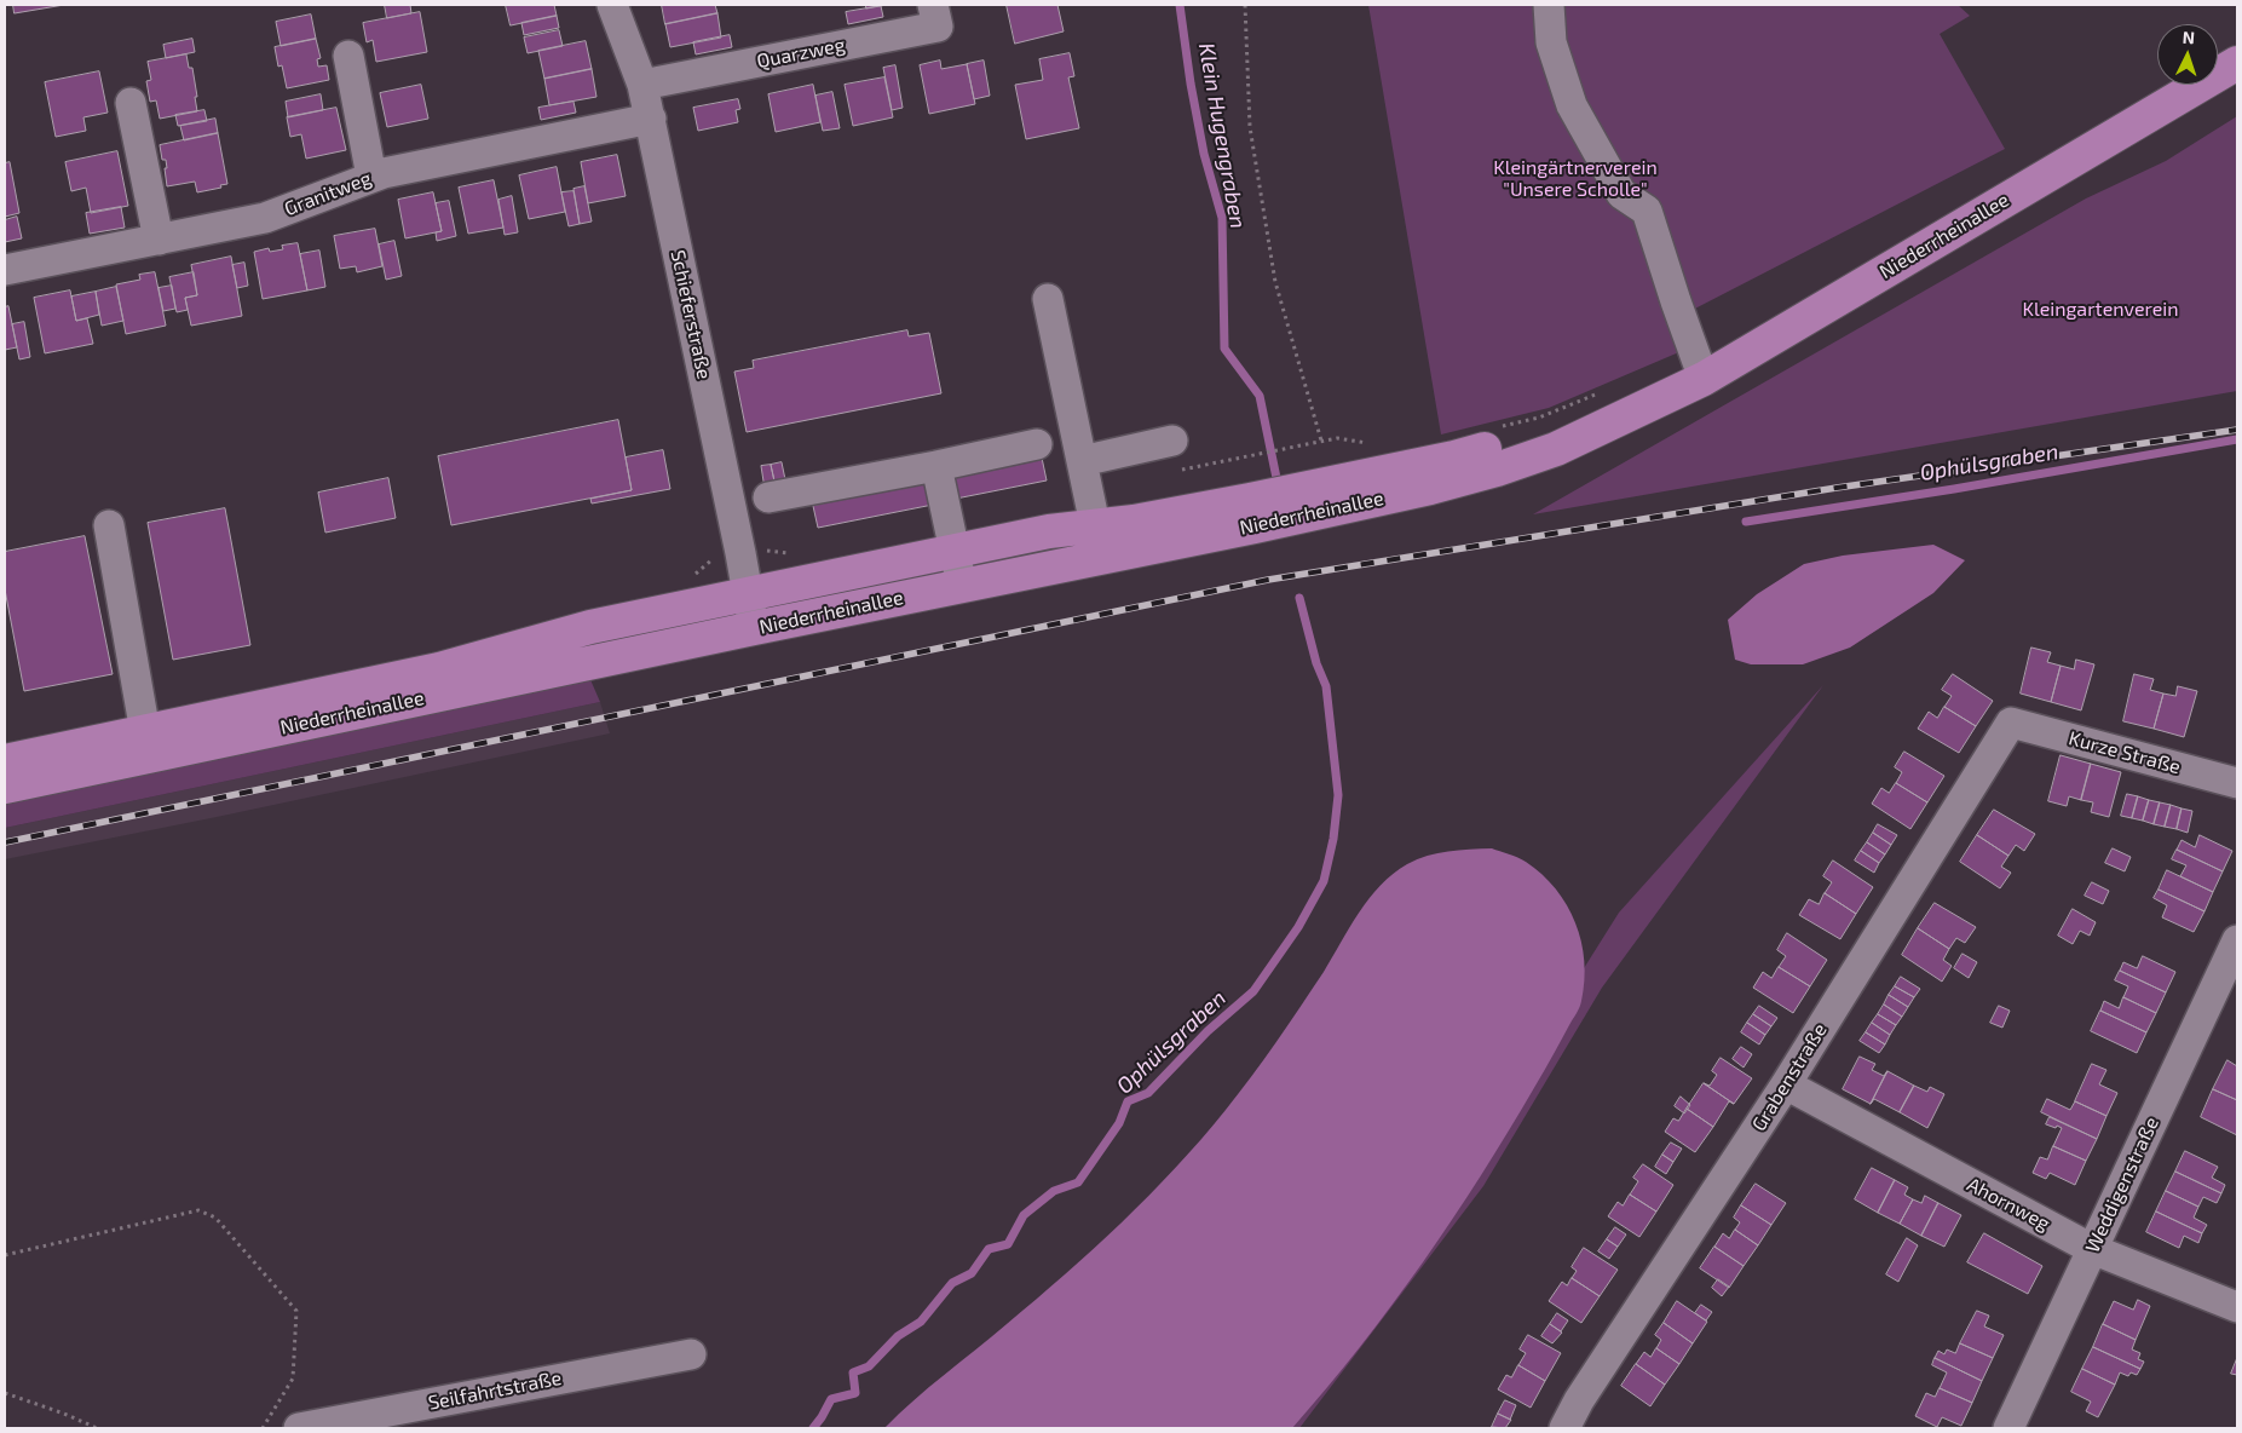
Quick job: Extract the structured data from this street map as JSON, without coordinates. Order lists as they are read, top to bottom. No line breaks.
{"streets":{"main road":["Niederrheinallee"],"street":["Quarzweg","Granitweg","Schieferstraße","Kurze Straße","Grabenstraße","Weddigenstraße","Ahornweg","Seilfahrtstraße"]},"crossings":[["Quarzweg","Schieferstraße"],["Granitweg","Schieferstraße"],["Niederrheinallee","Schieferstraße"],["Kurze Straße","Grabenstraße"],["Grabenstraße","Ahornweg"],["Weddigenstraße","Ahornweg"]],"water":["Klein Hugengraben","Ophülsgraben"],"parks":["Kleingärtnerverein \"Unsere Scholle\"","Kleingartenverein"],"north":"top"}
